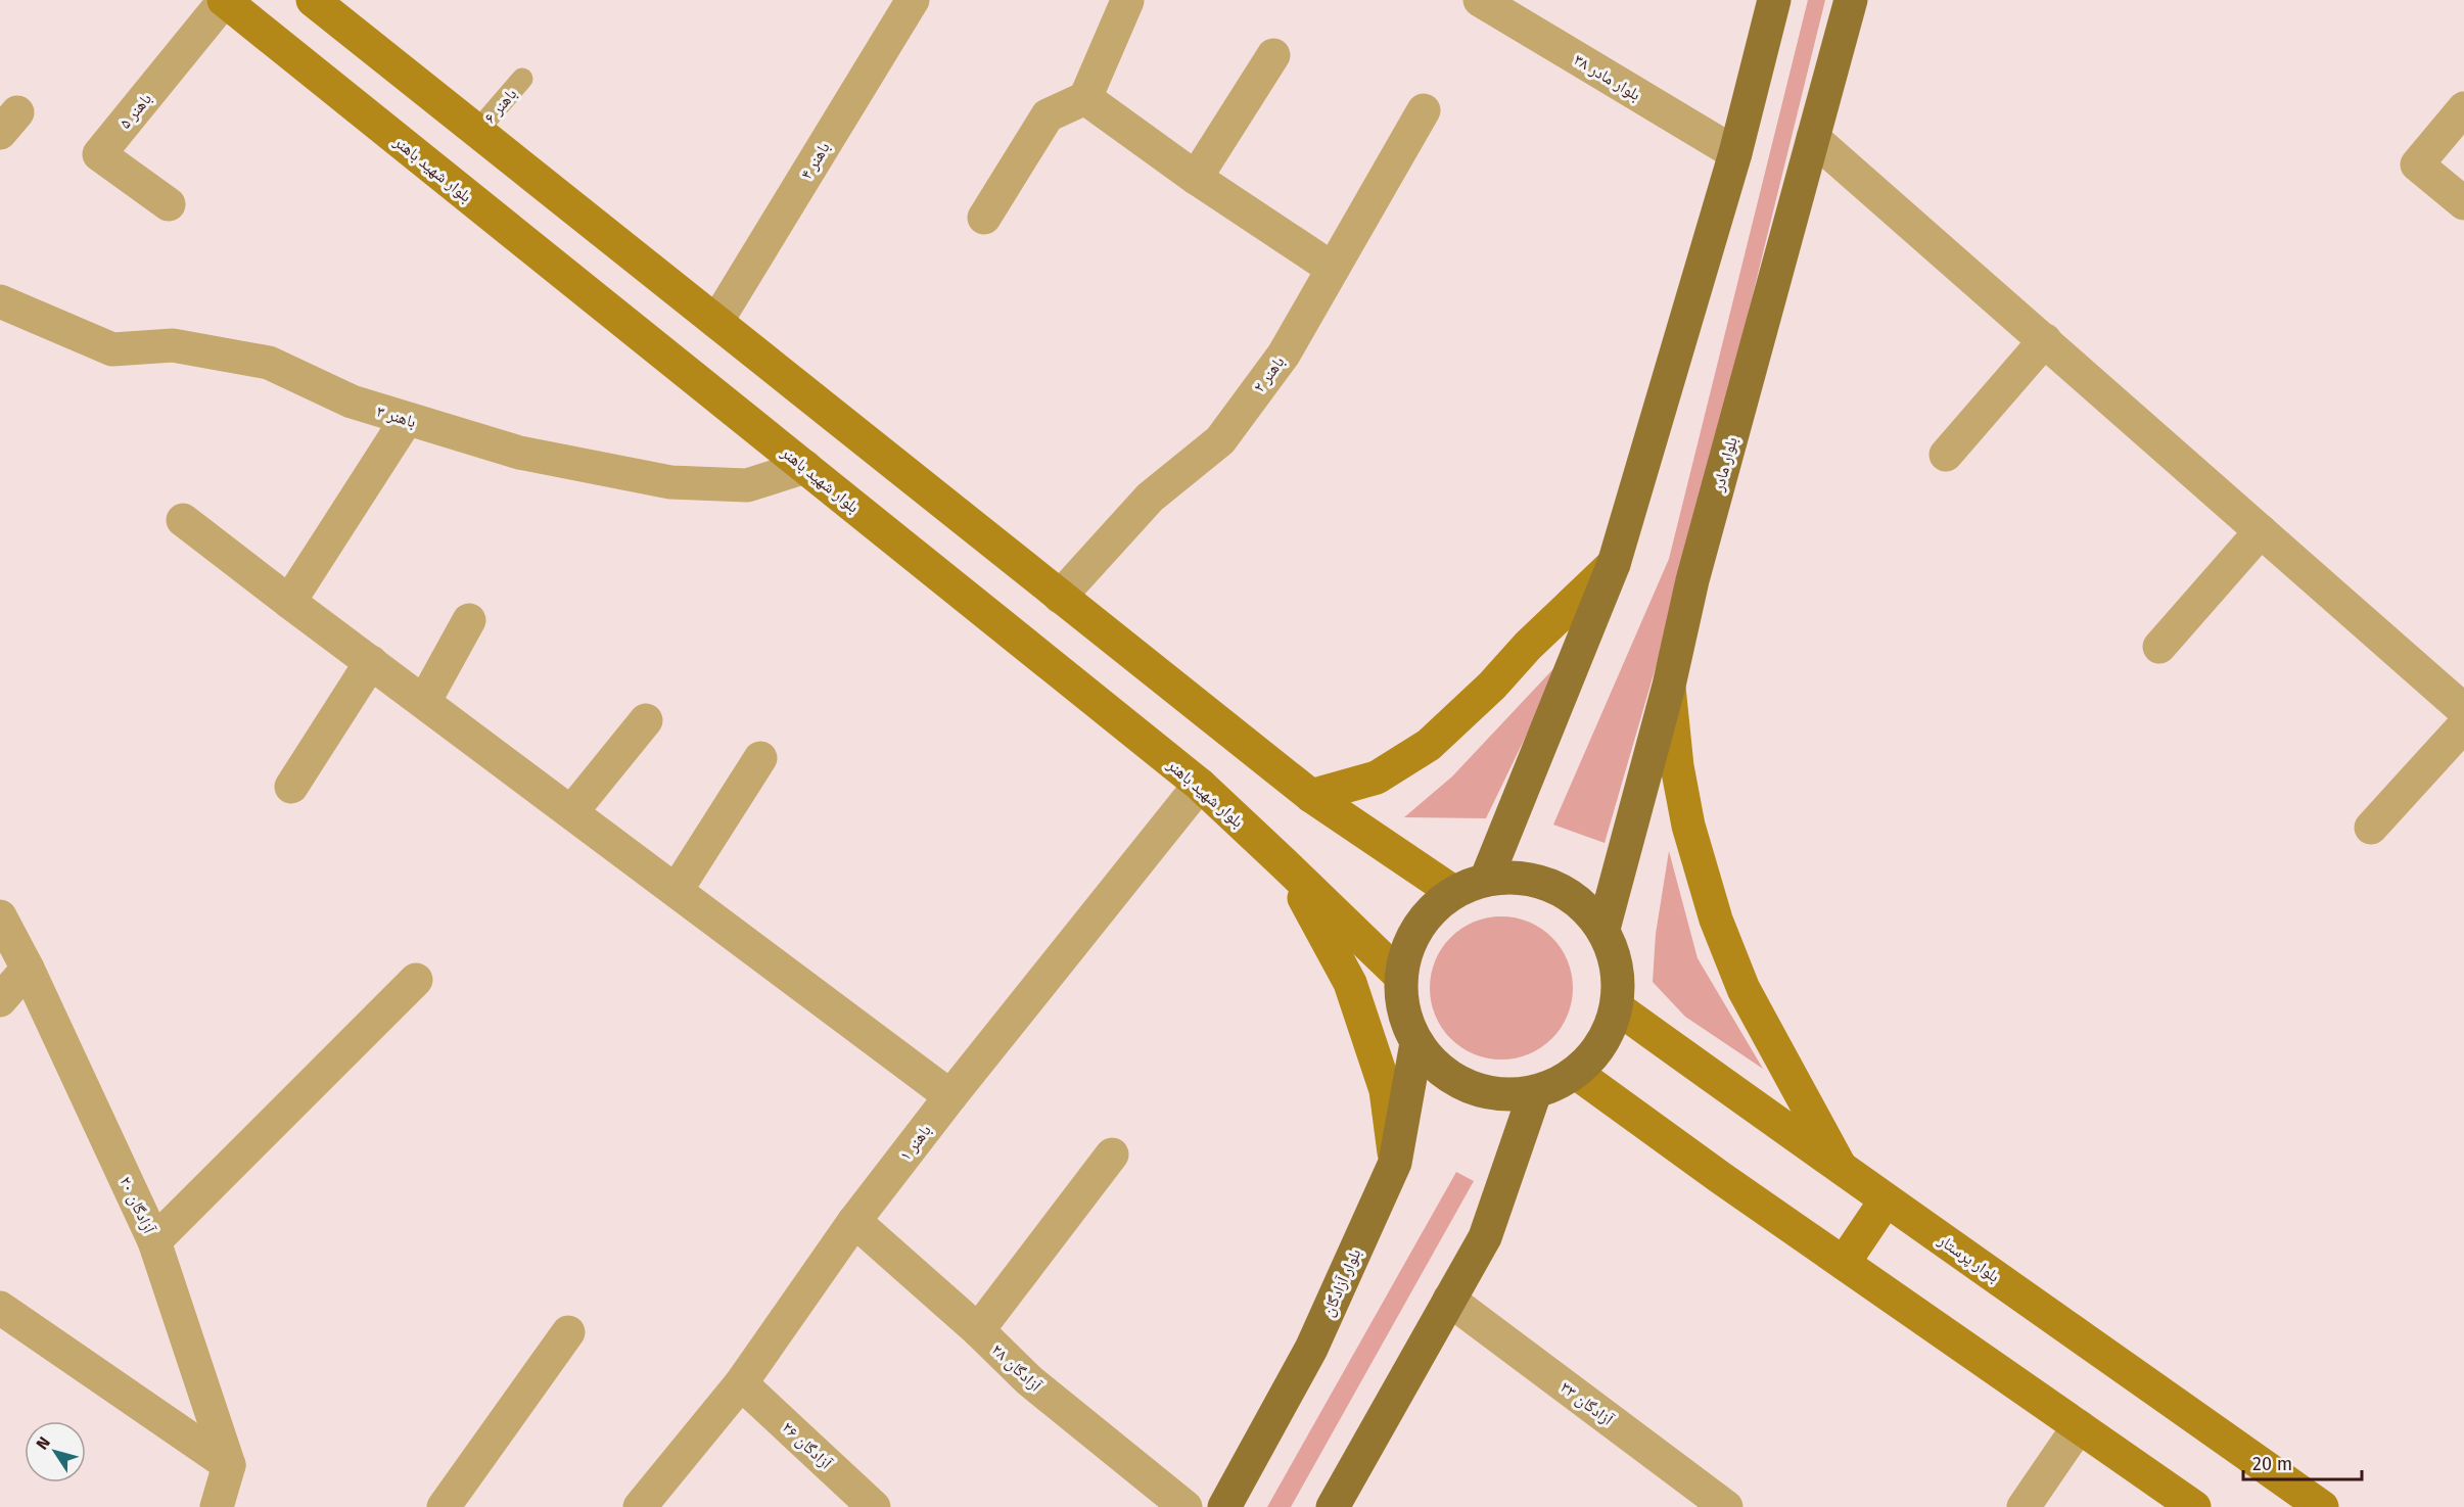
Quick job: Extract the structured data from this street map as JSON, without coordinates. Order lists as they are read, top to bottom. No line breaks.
{"streets":{"main road":["بلوار شهید باهنر","بلوار مادر","بلوار پرستار","بلوار آزادگان"],"street":["بلوار مادر ۳۸","باهنر ۵","باهنر ۴","باهنر ۲","باهنر ۳","باهنر ۱","آزادگان ۲۰","آزادگان ۲۸","آزادگان ۳۳","آزادگان ۲۶"],"lane":["باهنر ۶"]},"crossings":[["باهنر ۵","بلوار شهید باهنر"],["بلوار شهید باهنر","باهنر ۳"],["بلوار شهید باهنر","بلوار مادر"],["بلوار شهید باهنر","باهنر ۱"],["بلوار شهید باهنر","بلوار پرستار"],["بلوار شهید باهنر","بلوار آزادگان"],["بلوار مادر","بلوار پرستار"],["بلوار مادر","بلوار آزادگان"],["باهنر ۱","آزادگان ۲۸"],["باهنر ۱","آزادگان ۲۶"],["بلوار پرستار","بلوار آزادگان"]],"scale_bar":"20 m","north":"top left"}
